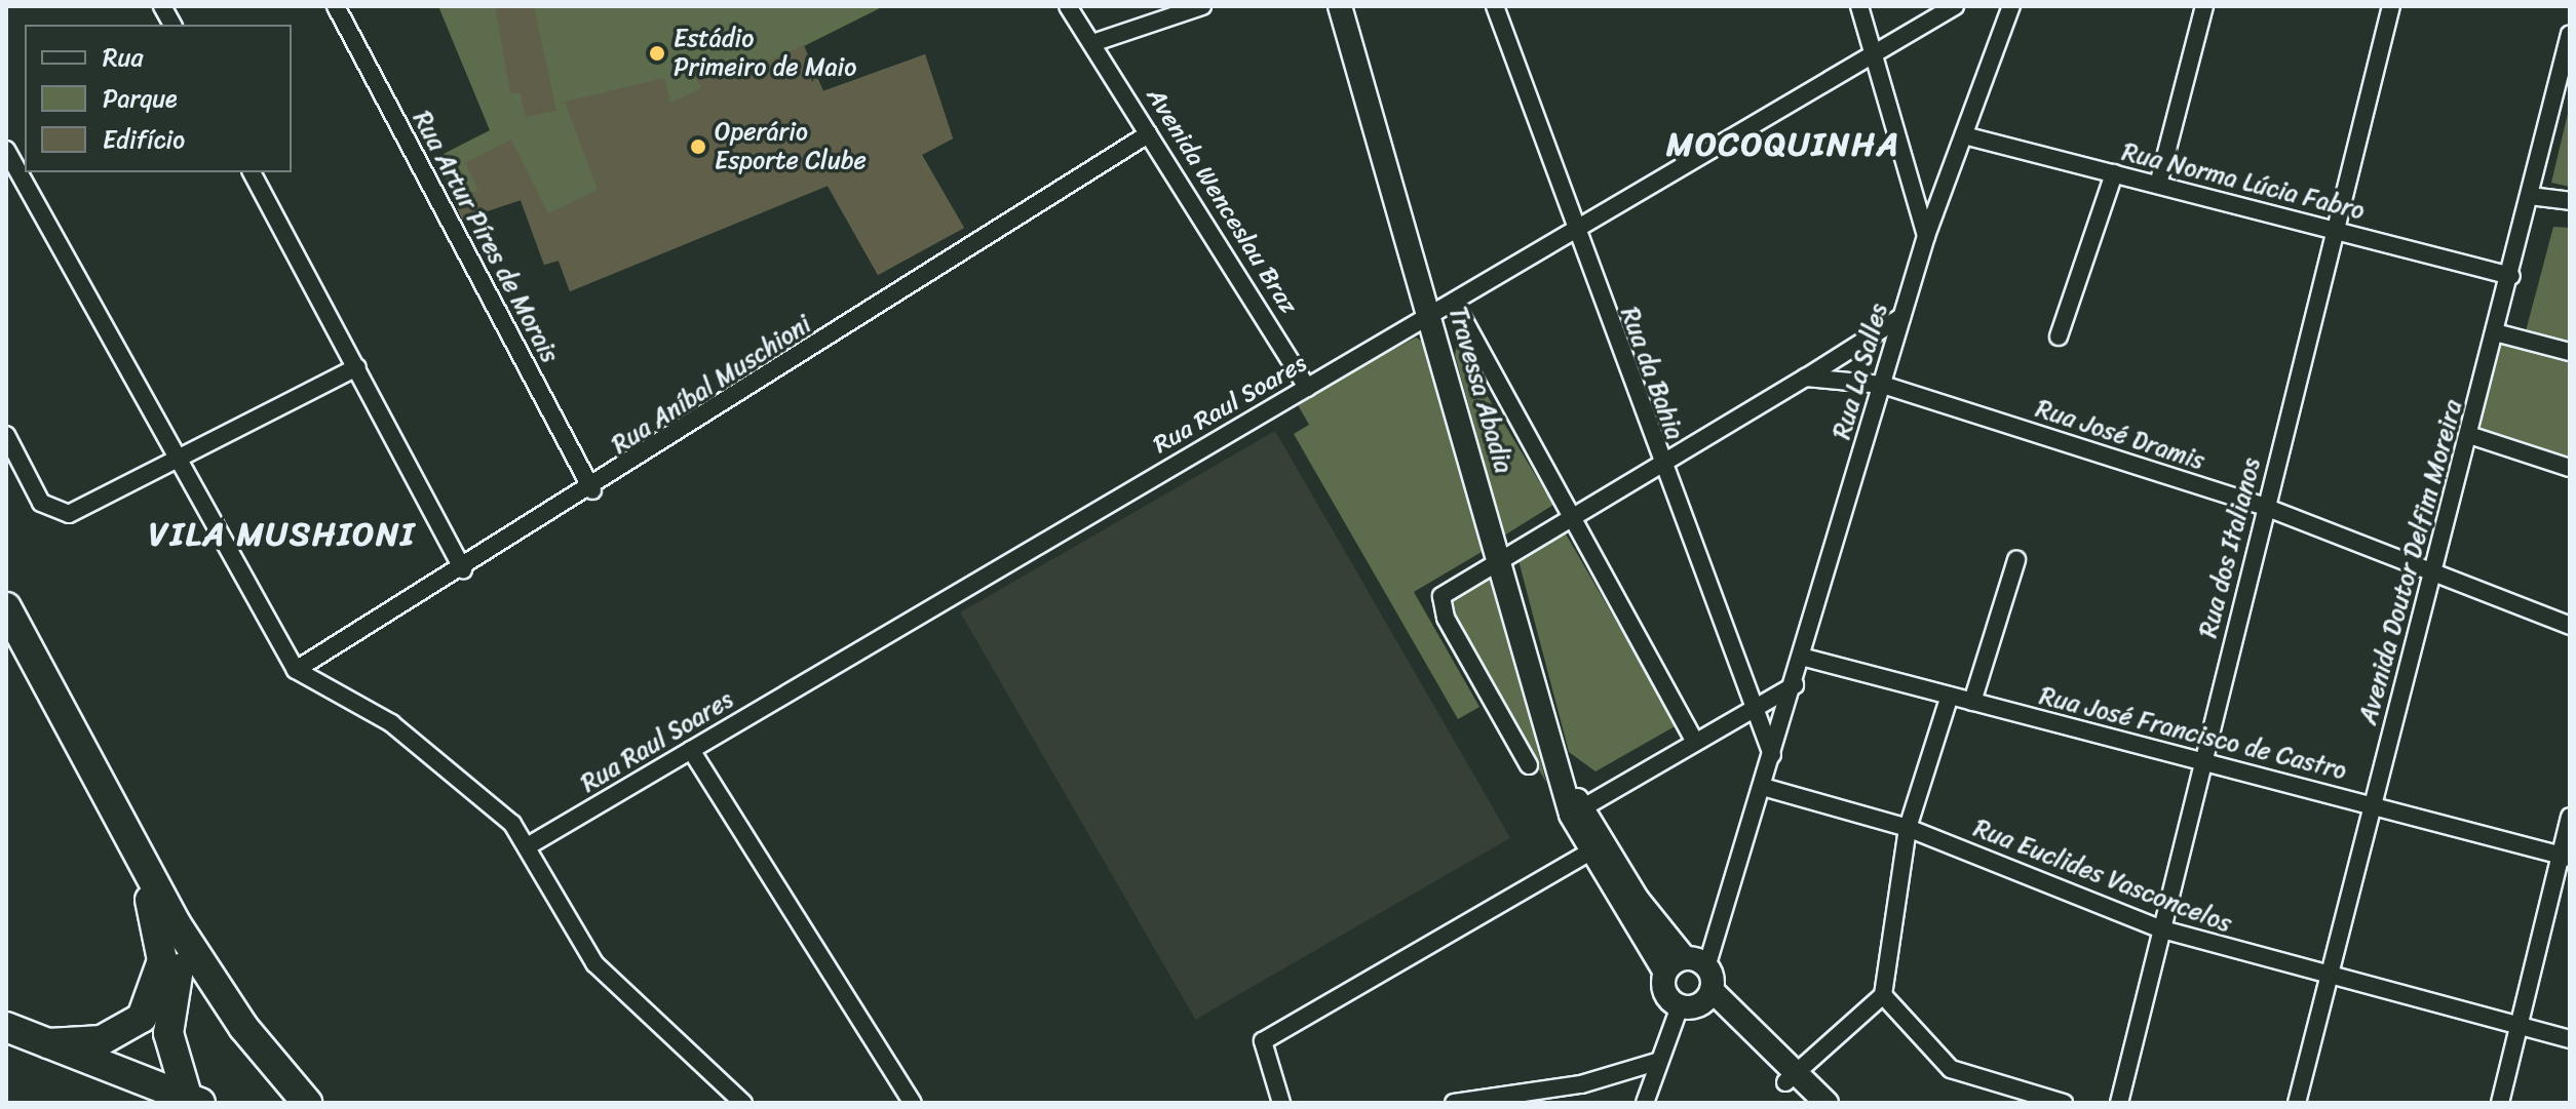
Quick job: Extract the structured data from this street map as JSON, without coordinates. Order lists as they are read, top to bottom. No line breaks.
{"streets":{"street":["Rua Norma Lúcia Fabro","Avenida Wenceslau Braz","Rua Artur Píres de Morais","Rua La Salles","Rua da Bahia","Rua Aníbal Muschioni","Travessa Abadia","Rua Raul Soares","Rua José Dramis","Rua dos Italianos","Avenida Doutor Delfim Moreira","Rua José Francisco de Castro","Rua Euclides Vasconcelos"]},"crossings":[["Rua Norma Lúcia Fabro","Rua La Salles"],["Rua Norma Lúcia Fabro","Rua dos Italianos"],["Rua Norma Lúcia Fabro","Avenida Doutor Delfim Moreira"],["Avenida Wenceslau Braz","Rua Aníbal Muschioni"],["Avenida Wenceslau Braz","Rua Raul Soares"],["Rua Artur Píres de Morais","Rua Aníbal Muschioni"],["Rua La Salles","Rua da Bahia"],["Rua La Salles","Rua José Dramis"],["Rua La Salles","Rua José Francisco de Castro"],["Rua La Salles","Rua Euclides Vasconcelos"],["Rua da Bahia","Rua Raul Soares"],["Travessa Abadia","Rua Raul Soares"],["Rua José Dramis","Rua dos Italianos"],["Rua José Dramis","Avenida Doutor Delfim Moreira"],["Rua dos Italianos","Rua José Francisco de Castro"],["Rua dos Italianos","Rua Euclides Vasconcelos"],["Avenida Doutor Delfim Moreira","Rua José Francisco de Castro"],["Avenida Doutor Delfim Moreira","Rua Euclides Vasconcelos"]],"districts":["MOCOQUINHA","VILA MUSHIONI"],"places":["Estádio Primeiro de Maio","Operário Esporte Clube"],"legend":["Rua","Parque","Edifício"]}
